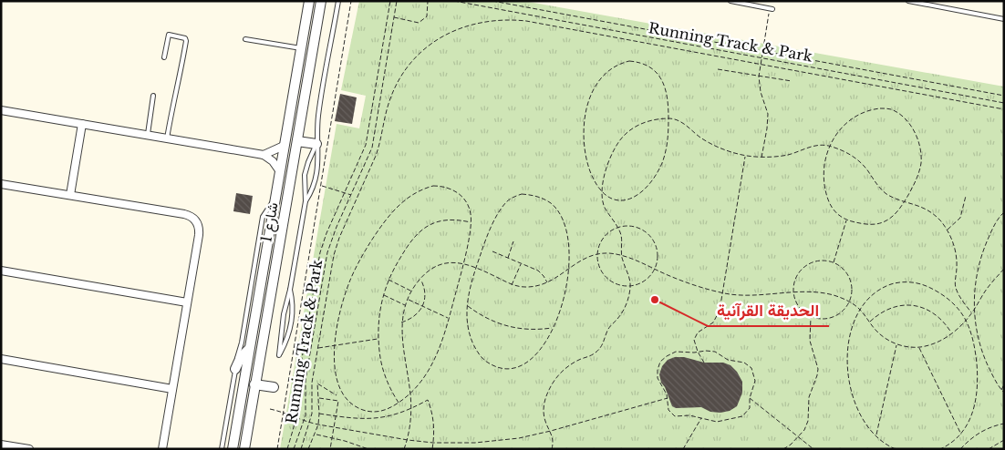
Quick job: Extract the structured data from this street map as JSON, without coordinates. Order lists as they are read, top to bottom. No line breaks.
{"streets":{"street":["شارع 1"],"path":["Running Track & Park"]},"places":["الحديقة القرآنية"]}
